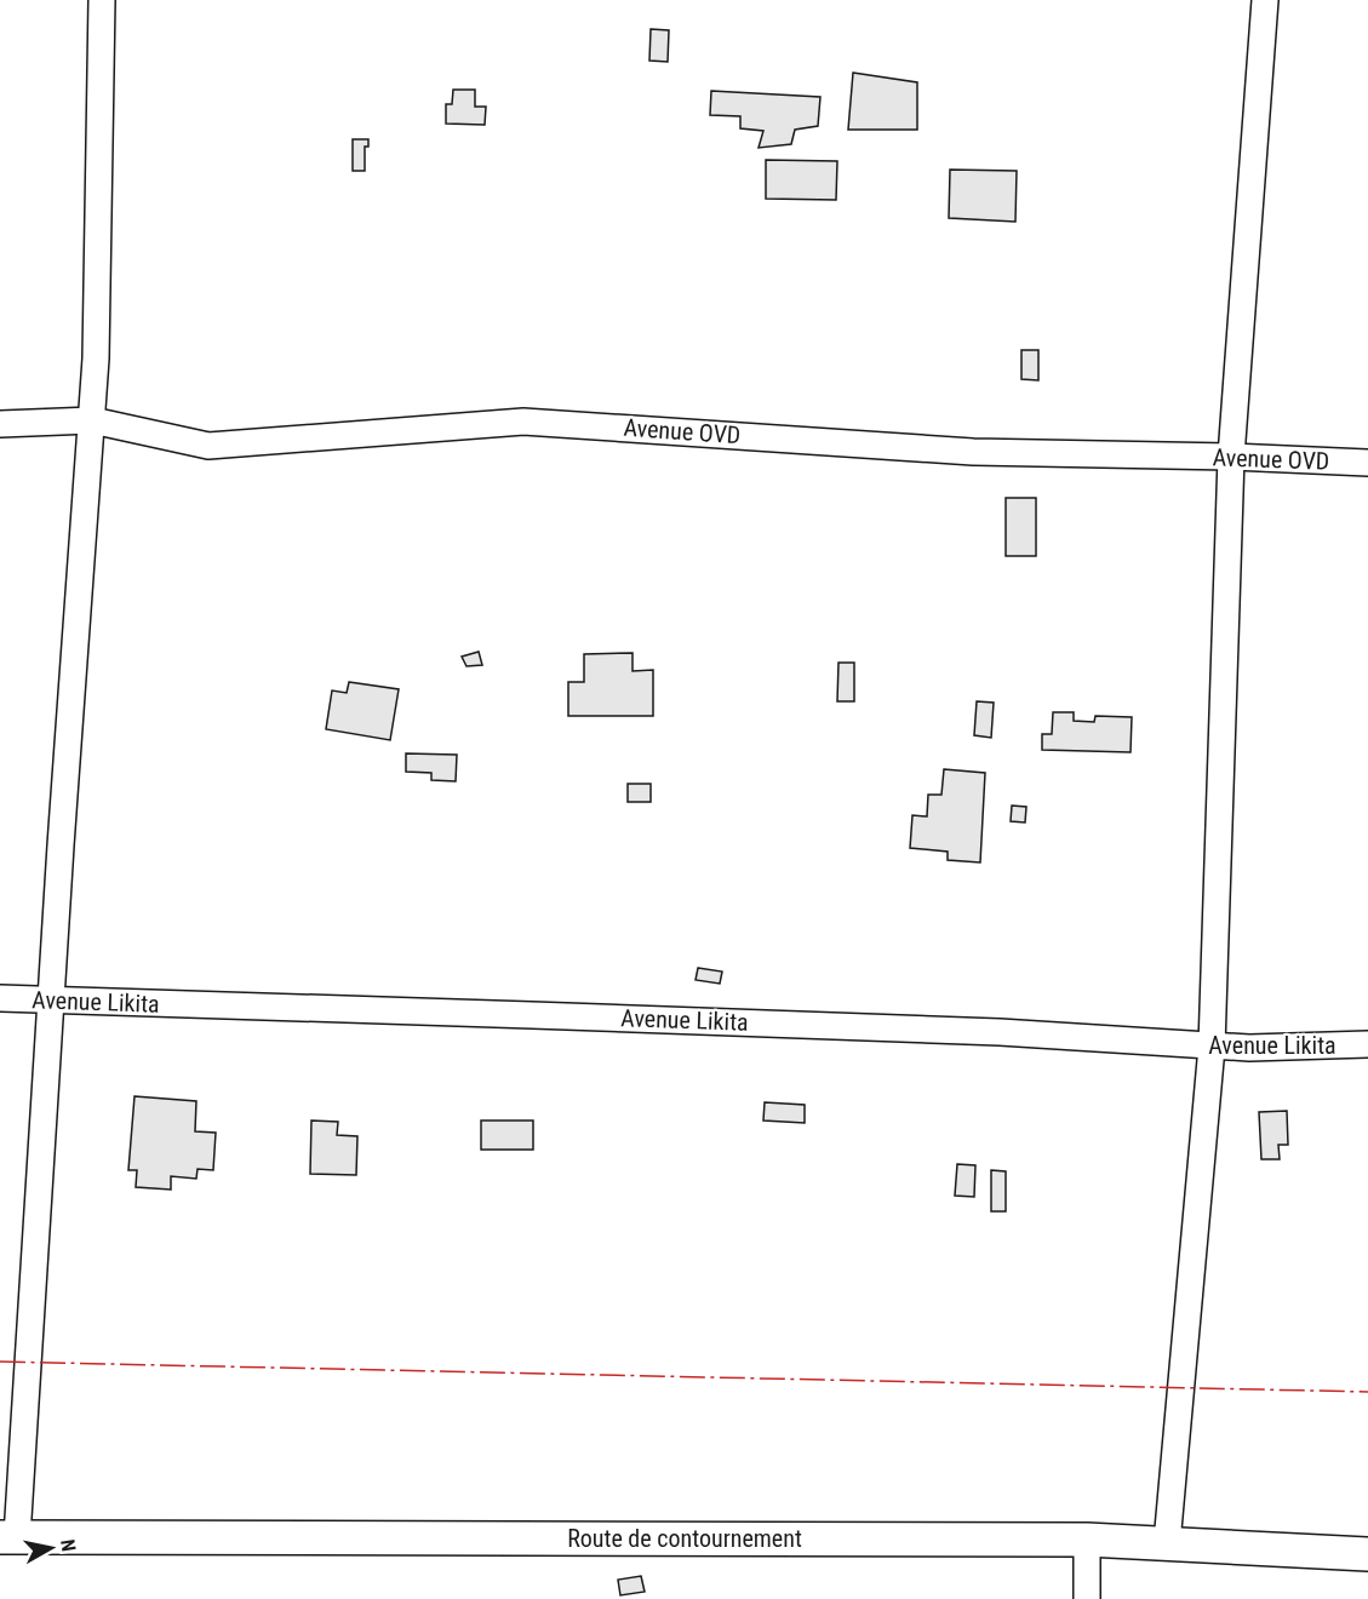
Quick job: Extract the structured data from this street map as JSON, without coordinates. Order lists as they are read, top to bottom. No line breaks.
{"streets":{"street":["Avenue OVD","Avenue Likita","Route de contournement"]},"north":"right"}
